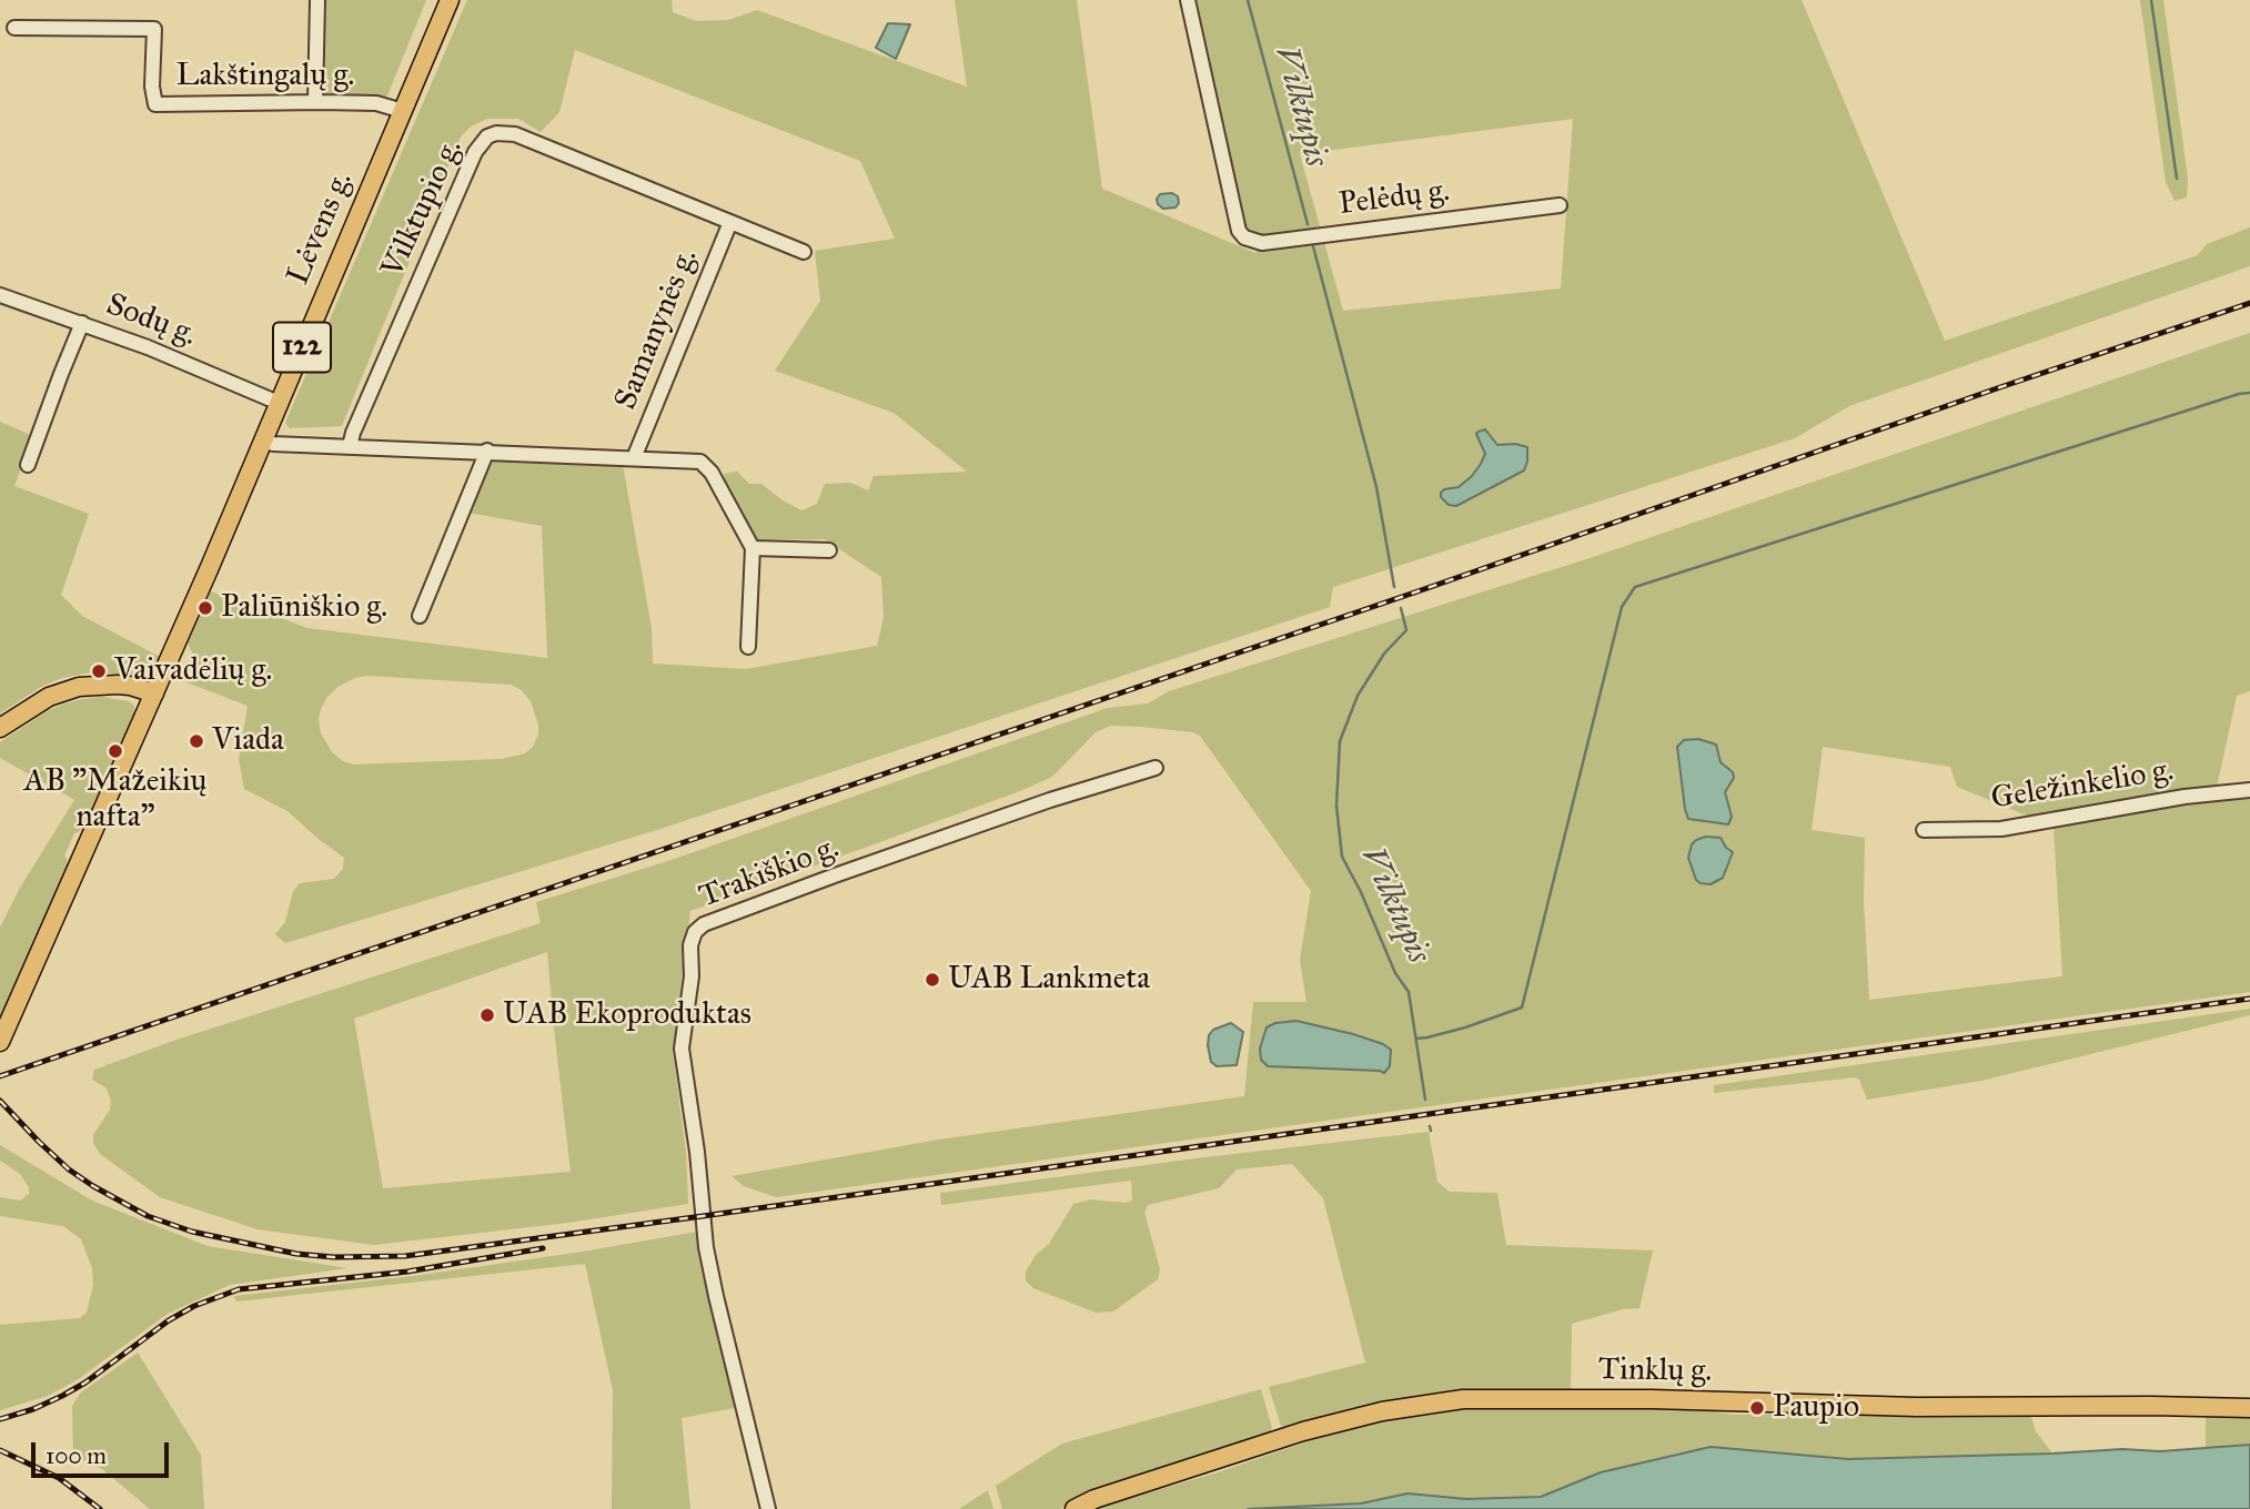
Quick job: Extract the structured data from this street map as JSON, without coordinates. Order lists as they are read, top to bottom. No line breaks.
{"streets":{"main road":["Lėvens g.","122","Tinklų g."],"street":["Lakštingalų g.","Pelėdų g.","Vilktupio g.","Sodų g.","Samanynės g.","Geležinkelio g.","Trakiškio g."]},"crossings":[["Lakštingalų g.","Lėvens g."],["Vilktupio g.","Samanynės g."],["Lėvens g.","Sodų g."]],"water":["Vilktupis"],"places":["Paliūniškio g.","Vaivadėlių g.","Viada","AB \"Mažeikių nafta\"","UAB Lankmeta","UAB Ekoproduktas","Paupio"],"scale_bar":"100 m"}
